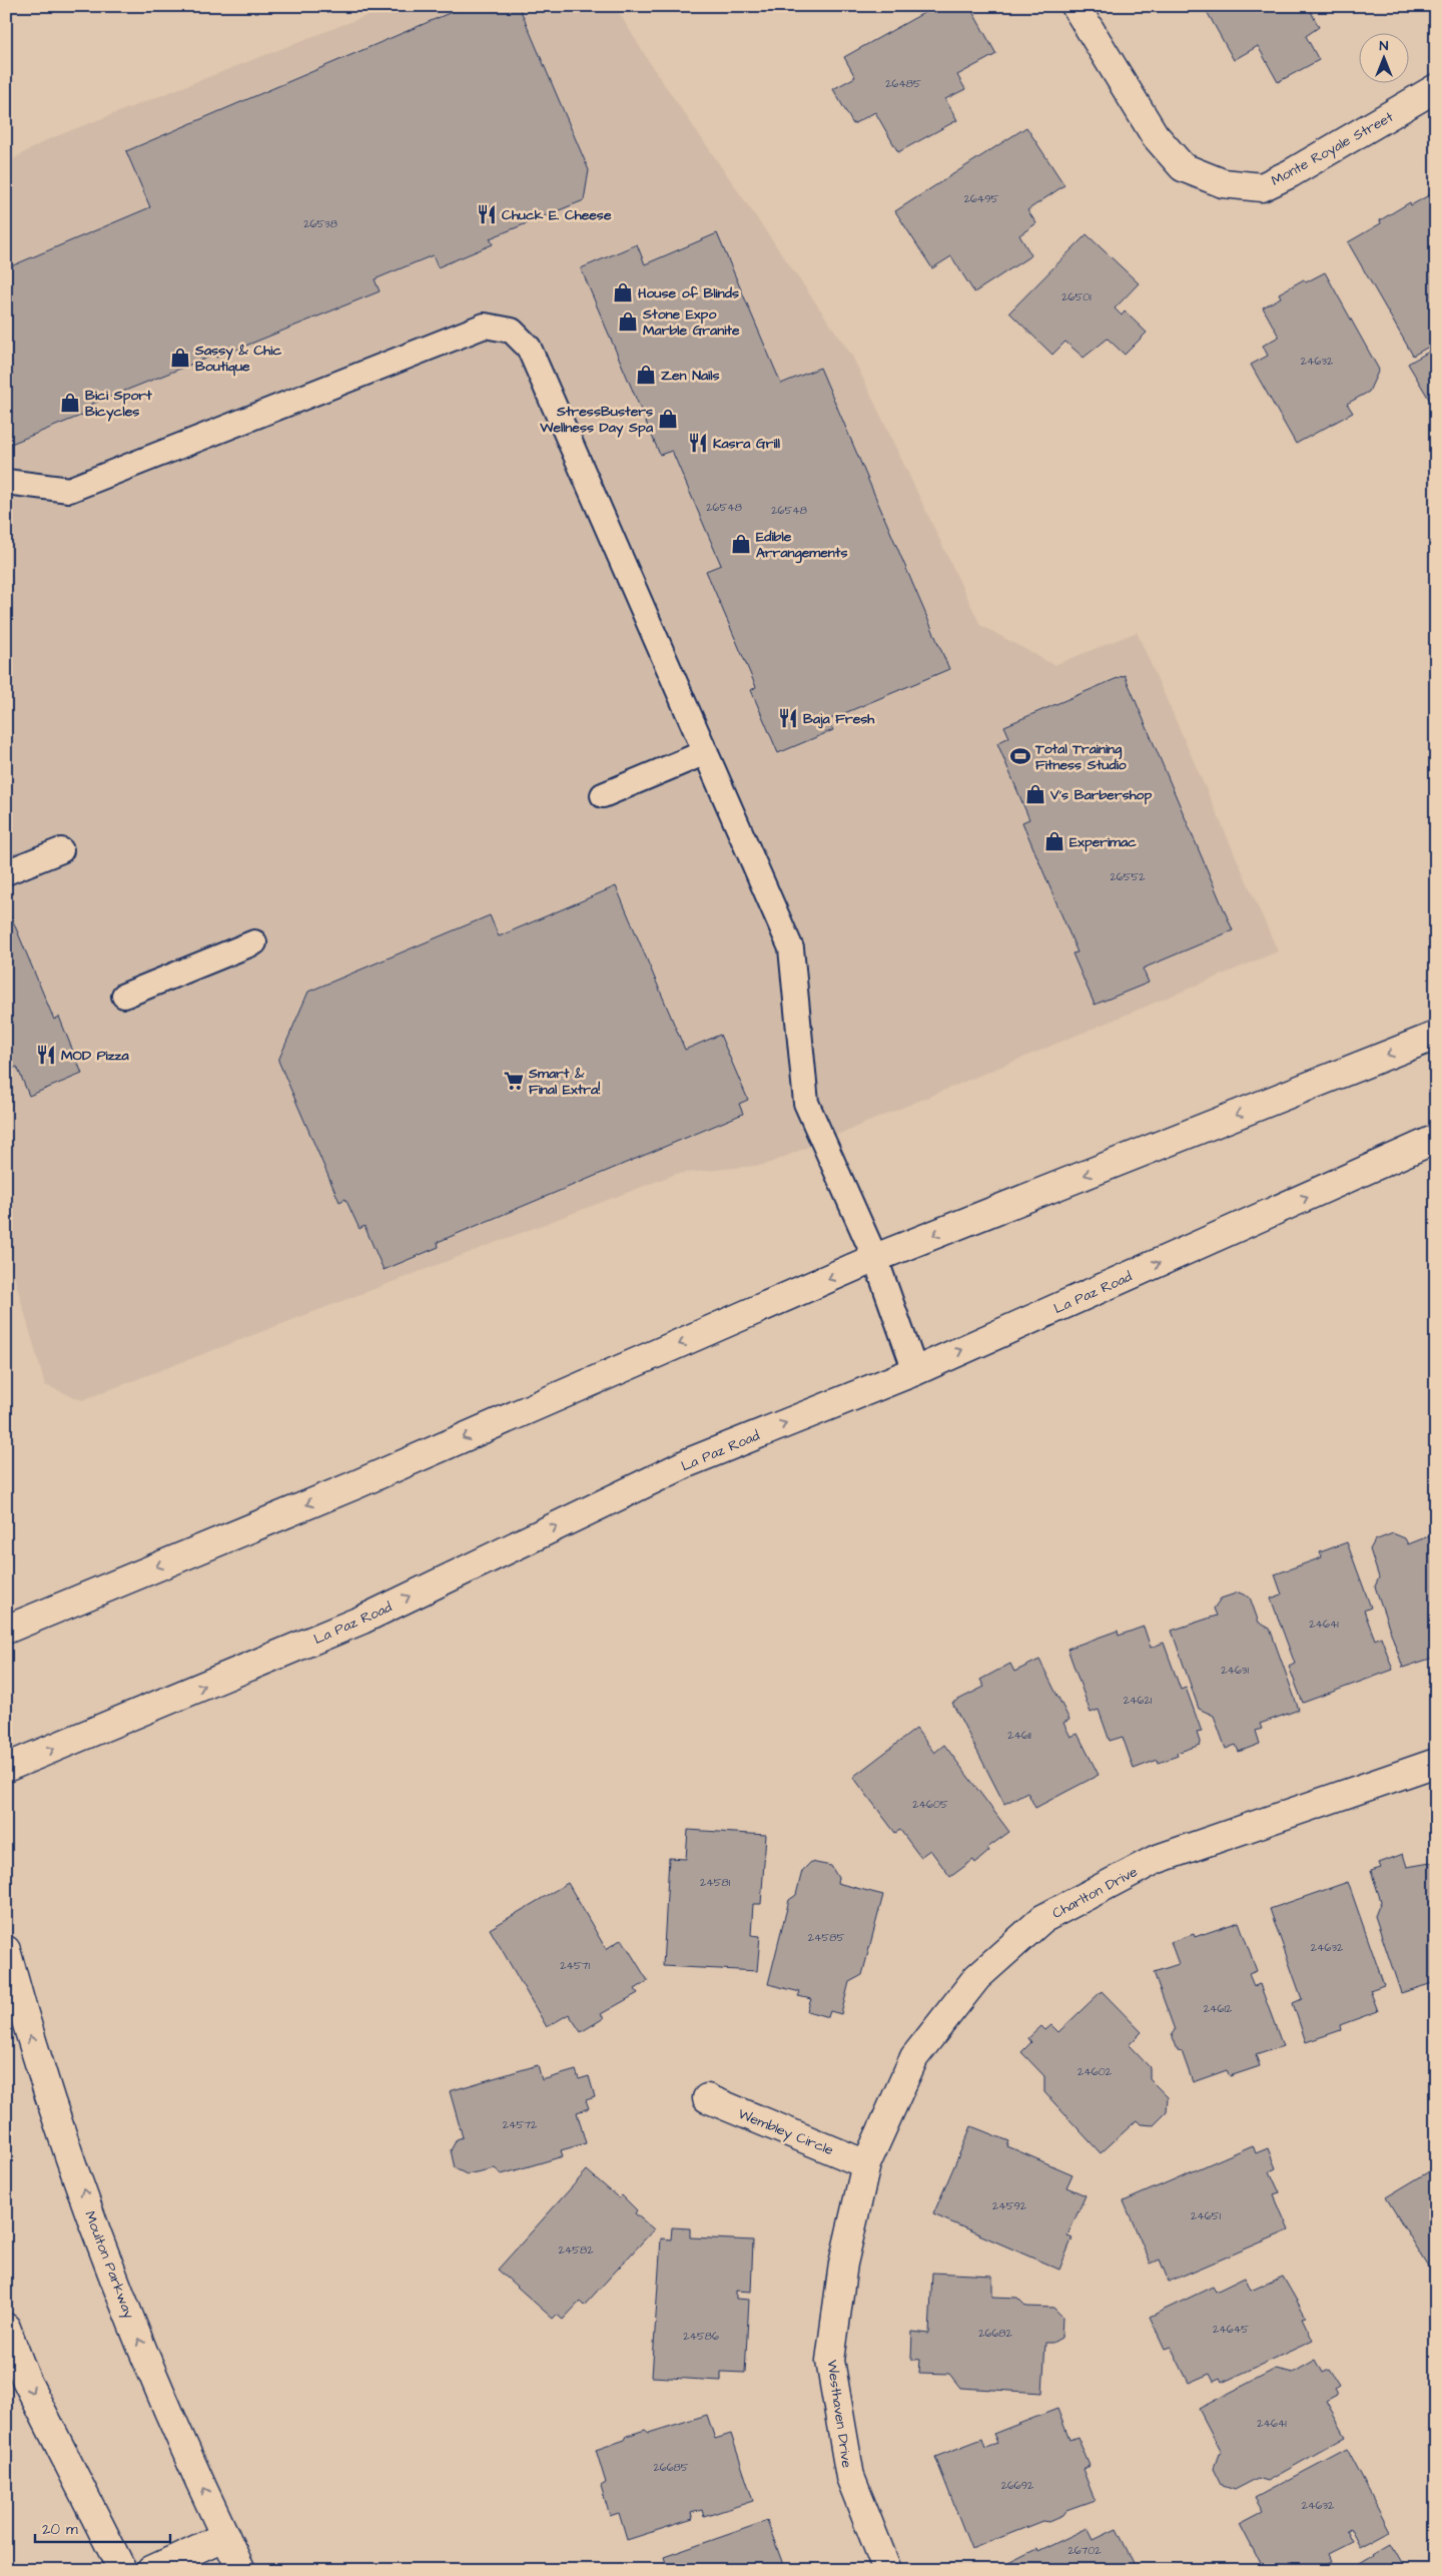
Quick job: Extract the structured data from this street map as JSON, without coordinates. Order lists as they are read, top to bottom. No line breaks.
{"streets":{"main road":["Monte Royale Street","La Paz Road","Charlton Drive","Wembley Circle","Moulton Parkway","Westhaven Drive"]},"crossings":[["Charlton Drive","Wembley Circle"],["Charlton Drive","Westhaven Drive"],["Wembley Circle","Westhaven Drive"]],"places":{"restaurant":["Chuck E. Cheese","Kasra Grill","Baja Fresh","MOD Pizza"],"shop":["House of Blinds","Stone Expo Marble Granite","Sassy & Chic Boutique","Zen Nails","Bici Sport Bicycles","StressBusters Wellness Day Spa","Edible Arrangements","V's Barbershop","Experimac"],"sports":["Total Training Fitness Studio"],"supermarket":["Smart & Final Extra!"]},"house_numbers":["26485","26495","26538","26501","24632","26548","26548","26552","24641","24631","24621","24611","24605","24581","24585","24632","24571","24612","24602","24572","24592","24651","24582","24645","26682","24586","24641","26685","26692","24632","26702"],"scale_bar":"20 m","north":"top"}
